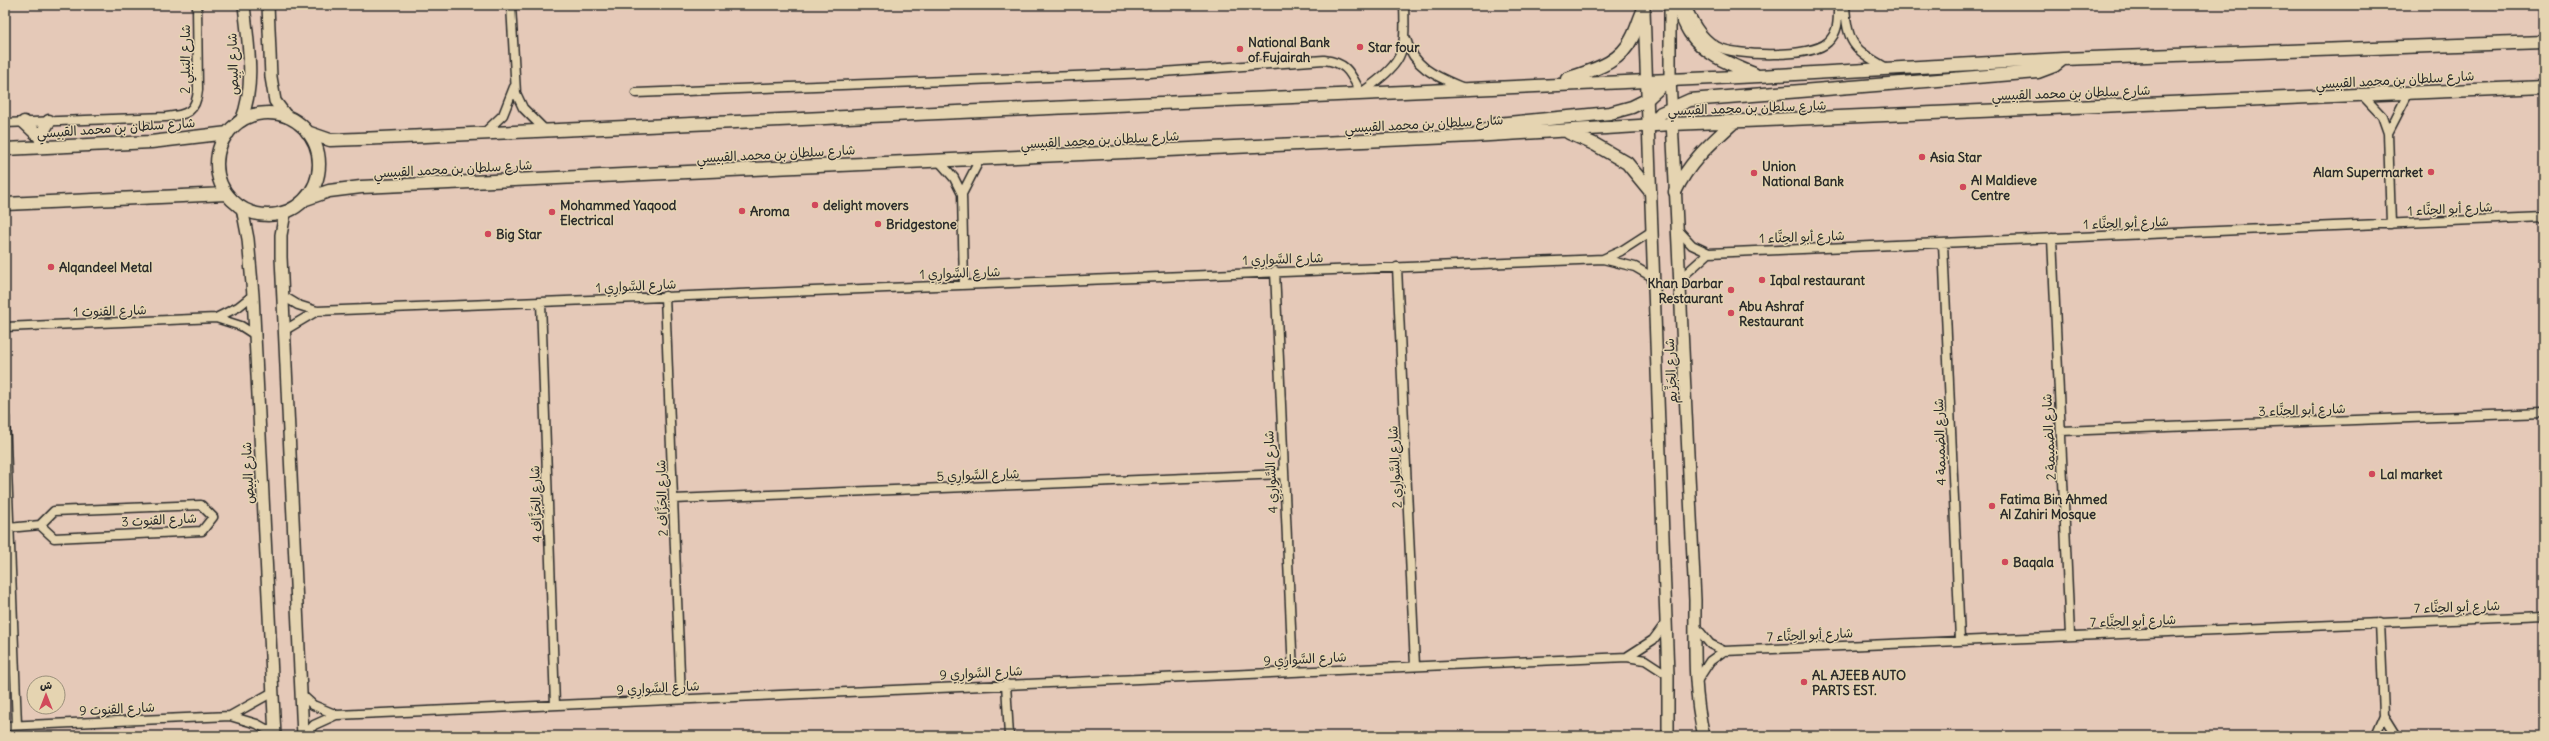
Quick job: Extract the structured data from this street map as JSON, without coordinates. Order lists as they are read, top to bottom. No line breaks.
{"streets":{"main road":["شارع سلطان بن محمد القبيسي"],"street":["شارع البَيلِي 2","شارع البِيص","شارع أبو الحِنَّاء 1","شارع السَّوارِي 1","شارع القنوت 1","شارع الجَزِّيم","شارع أبو الحِنَّاء 3","شارع الضميمة 2","شارع الضميمة 4","شارع السَّوارِي 2","شارع السَّوارِي 4","شارع السَّوارِي 5","شارع الجَزَّاف 2","شارع الجَزَّاف 4","شارع القنوت 3","شارع أبو الحِنَّاء 7","شارع السَّوارِي 9","شارع القنوت 9"]},"crossings":[["شارع البِيص","شارع سلطان بن محمد القبيسي"],["شارع البِيص","شارع القنوت 1"],["شارع البِيص","شارع القنوت 9"],["شارع سلطان بن محمد القبيسي","شارع الجَزِّيم"],["شارع أبو الحِنَّاء 1","شارع الجَزِّيم"],["شارع أبو الحِنَّاء 1","شارع الضميمة 2"],["شارع أبو الحِنَّاء 1","شارع الضميمة 4"],["شارع السَّوارِي 1","شارع الجَزِّيم"],["شارع السَّوارِي 1","شارع السَّوارِي 2"],["شارع السَّوارِي 1","شارع السَّوارِي 4"],["شارع السَّوارِي 1","شارع الجَزَّاف 2"],["شارع السَّوارِي 1","شارع الجَزَّاف 4"],["شارع الجَزِّيم","شارع السَّوارِي 9"],["شارع أبو الحِنَّاء 3","شارع الضميمة 2"],["شارع الضميمة 2","شارع أبو الحِنَّاء 7"],["شارع الضميمة 4","شارع أبو الحِنَّاء 7"],["شارع السَّوارِي 2","شارع السَّوارِي 9"],["شارع السَّوارِي 4","شارع السَّوارِي 5"],["شارع السَّوارِي 4","شارع السَّوارِي 9"],["شارع السَّوارِي 5","شارع الجَزَّاف 2"],["شارع الجَزَّاف 2","شارع السَّوارِي 9"],["شارع الجَزَّاف 4","شارع السَّوارِي 9"]],"places":["Star four","National Bank of Fujairah","Asia Star","Alam Supermarket","Union National Bank","Al Maldieve Centre","delight movers","Aroma","Mohammed Yaqood Electrical","Bridgestone","Big Star","Alqandeel Metal","Iqbal restaurant","Khan Darbar Restaurant","Abu Ashraf Restaurant","Lal market","Fatima Bin Ahmed Al Zahiri Mosque","Baqala","AL AJEEB AUTO PARTS EST."],"north":"top"}
